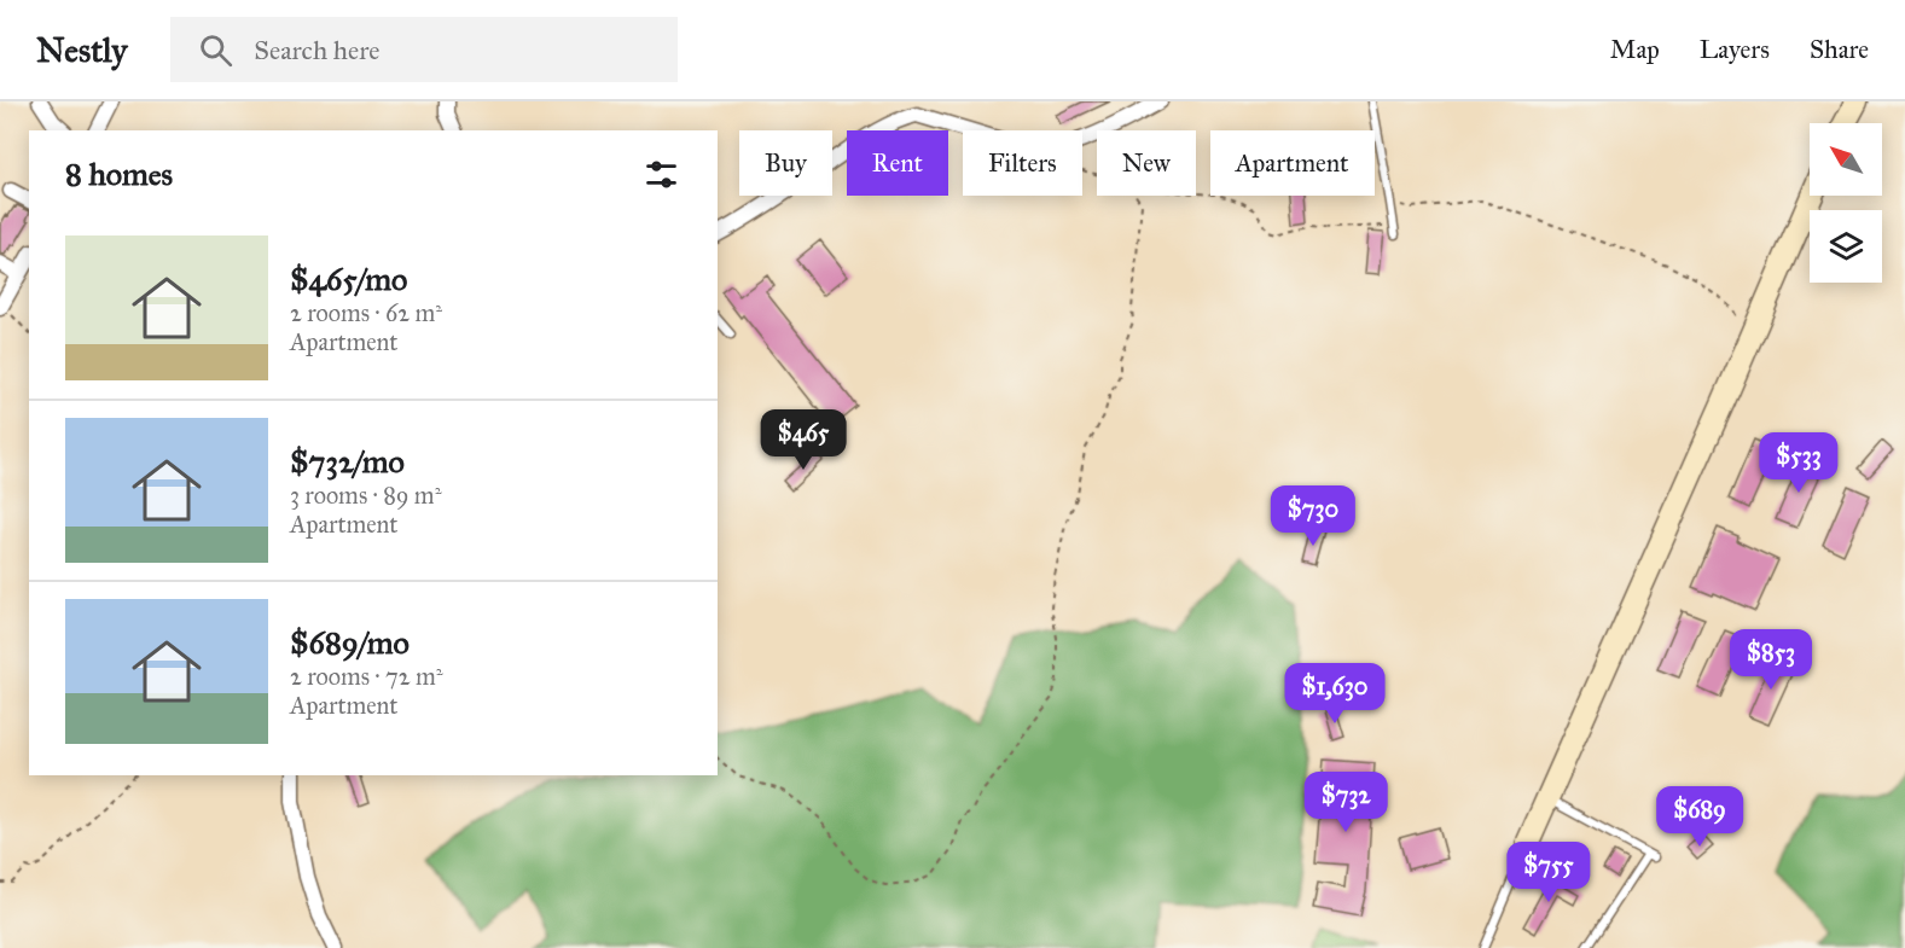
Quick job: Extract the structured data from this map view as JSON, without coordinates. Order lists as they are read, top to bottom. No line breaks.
{"north":"top left","page":{"header":"Nestly","search":"Search here","nav":["Map","Layers","Share"],"chip":["Buy","Rent","Filters","New","Apartment"],"heading":"8 homes","list":[{"name":"$465/mo","note":"2 rooms · 62 m² · Apartment"},{"name":"$732/mo","note":"3 rooms · 89 m² · Apartment"},{"name":"$689/mo","note":"2 rooms · 72 m² · Apartment"}],"price":["$465","$533","$730","$853","$1,630","$732","$689","$755"]}}
